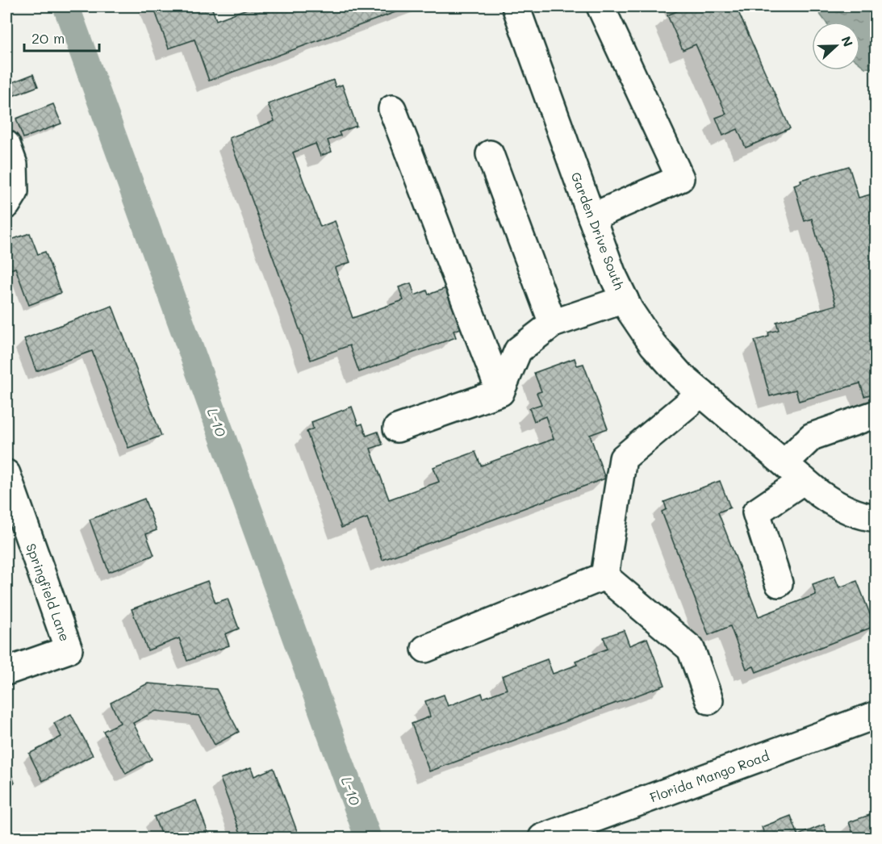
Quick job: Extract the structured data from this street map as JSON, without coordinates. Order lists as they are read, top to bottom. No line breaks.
{"streets":{"street":["Garden Drive South","Springfield Lane","Florida Mango Road"]},"water":["L-10"],"scale_bar":"20 m","north":"right"}
